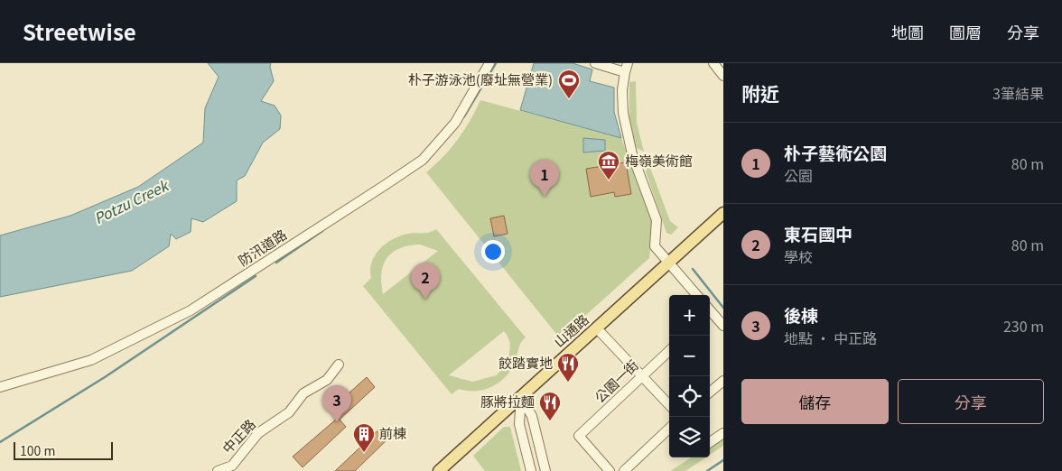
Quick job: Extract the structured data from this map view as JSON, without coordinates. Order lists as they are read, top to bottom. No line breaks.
{"streets":{"main road":["山通路"],"street":["防汛道路","公園一街","中正路"]},"water":["Potzu Creek"],"places":{"sports":["朴子游泳池(廢址無營業)"],"museum":["梅嶺美術館"],"restaurant":["餃踏實地","豚將拉麵"],"building":["前棟"]},"scale_bar":"100 m","page":{"header":"Streetwise","nav":["地圖","圖層","分享"],"heading":["附近","3筆結果"],"list":[{"mark":"1","name":"朴子藝術公園","note":"公園","value":"80 m"},{"mark":"2","name":"東石國中","note":"學校","value":"80 m"},{"mark":"3","name":"後棟","note":"地點 · 中正路","value":"230 m"}],"pins":["1","2","3"],"map_buttons":["+","−"],"buttons":["儲存","分享"],"scale":"100 m"}}
